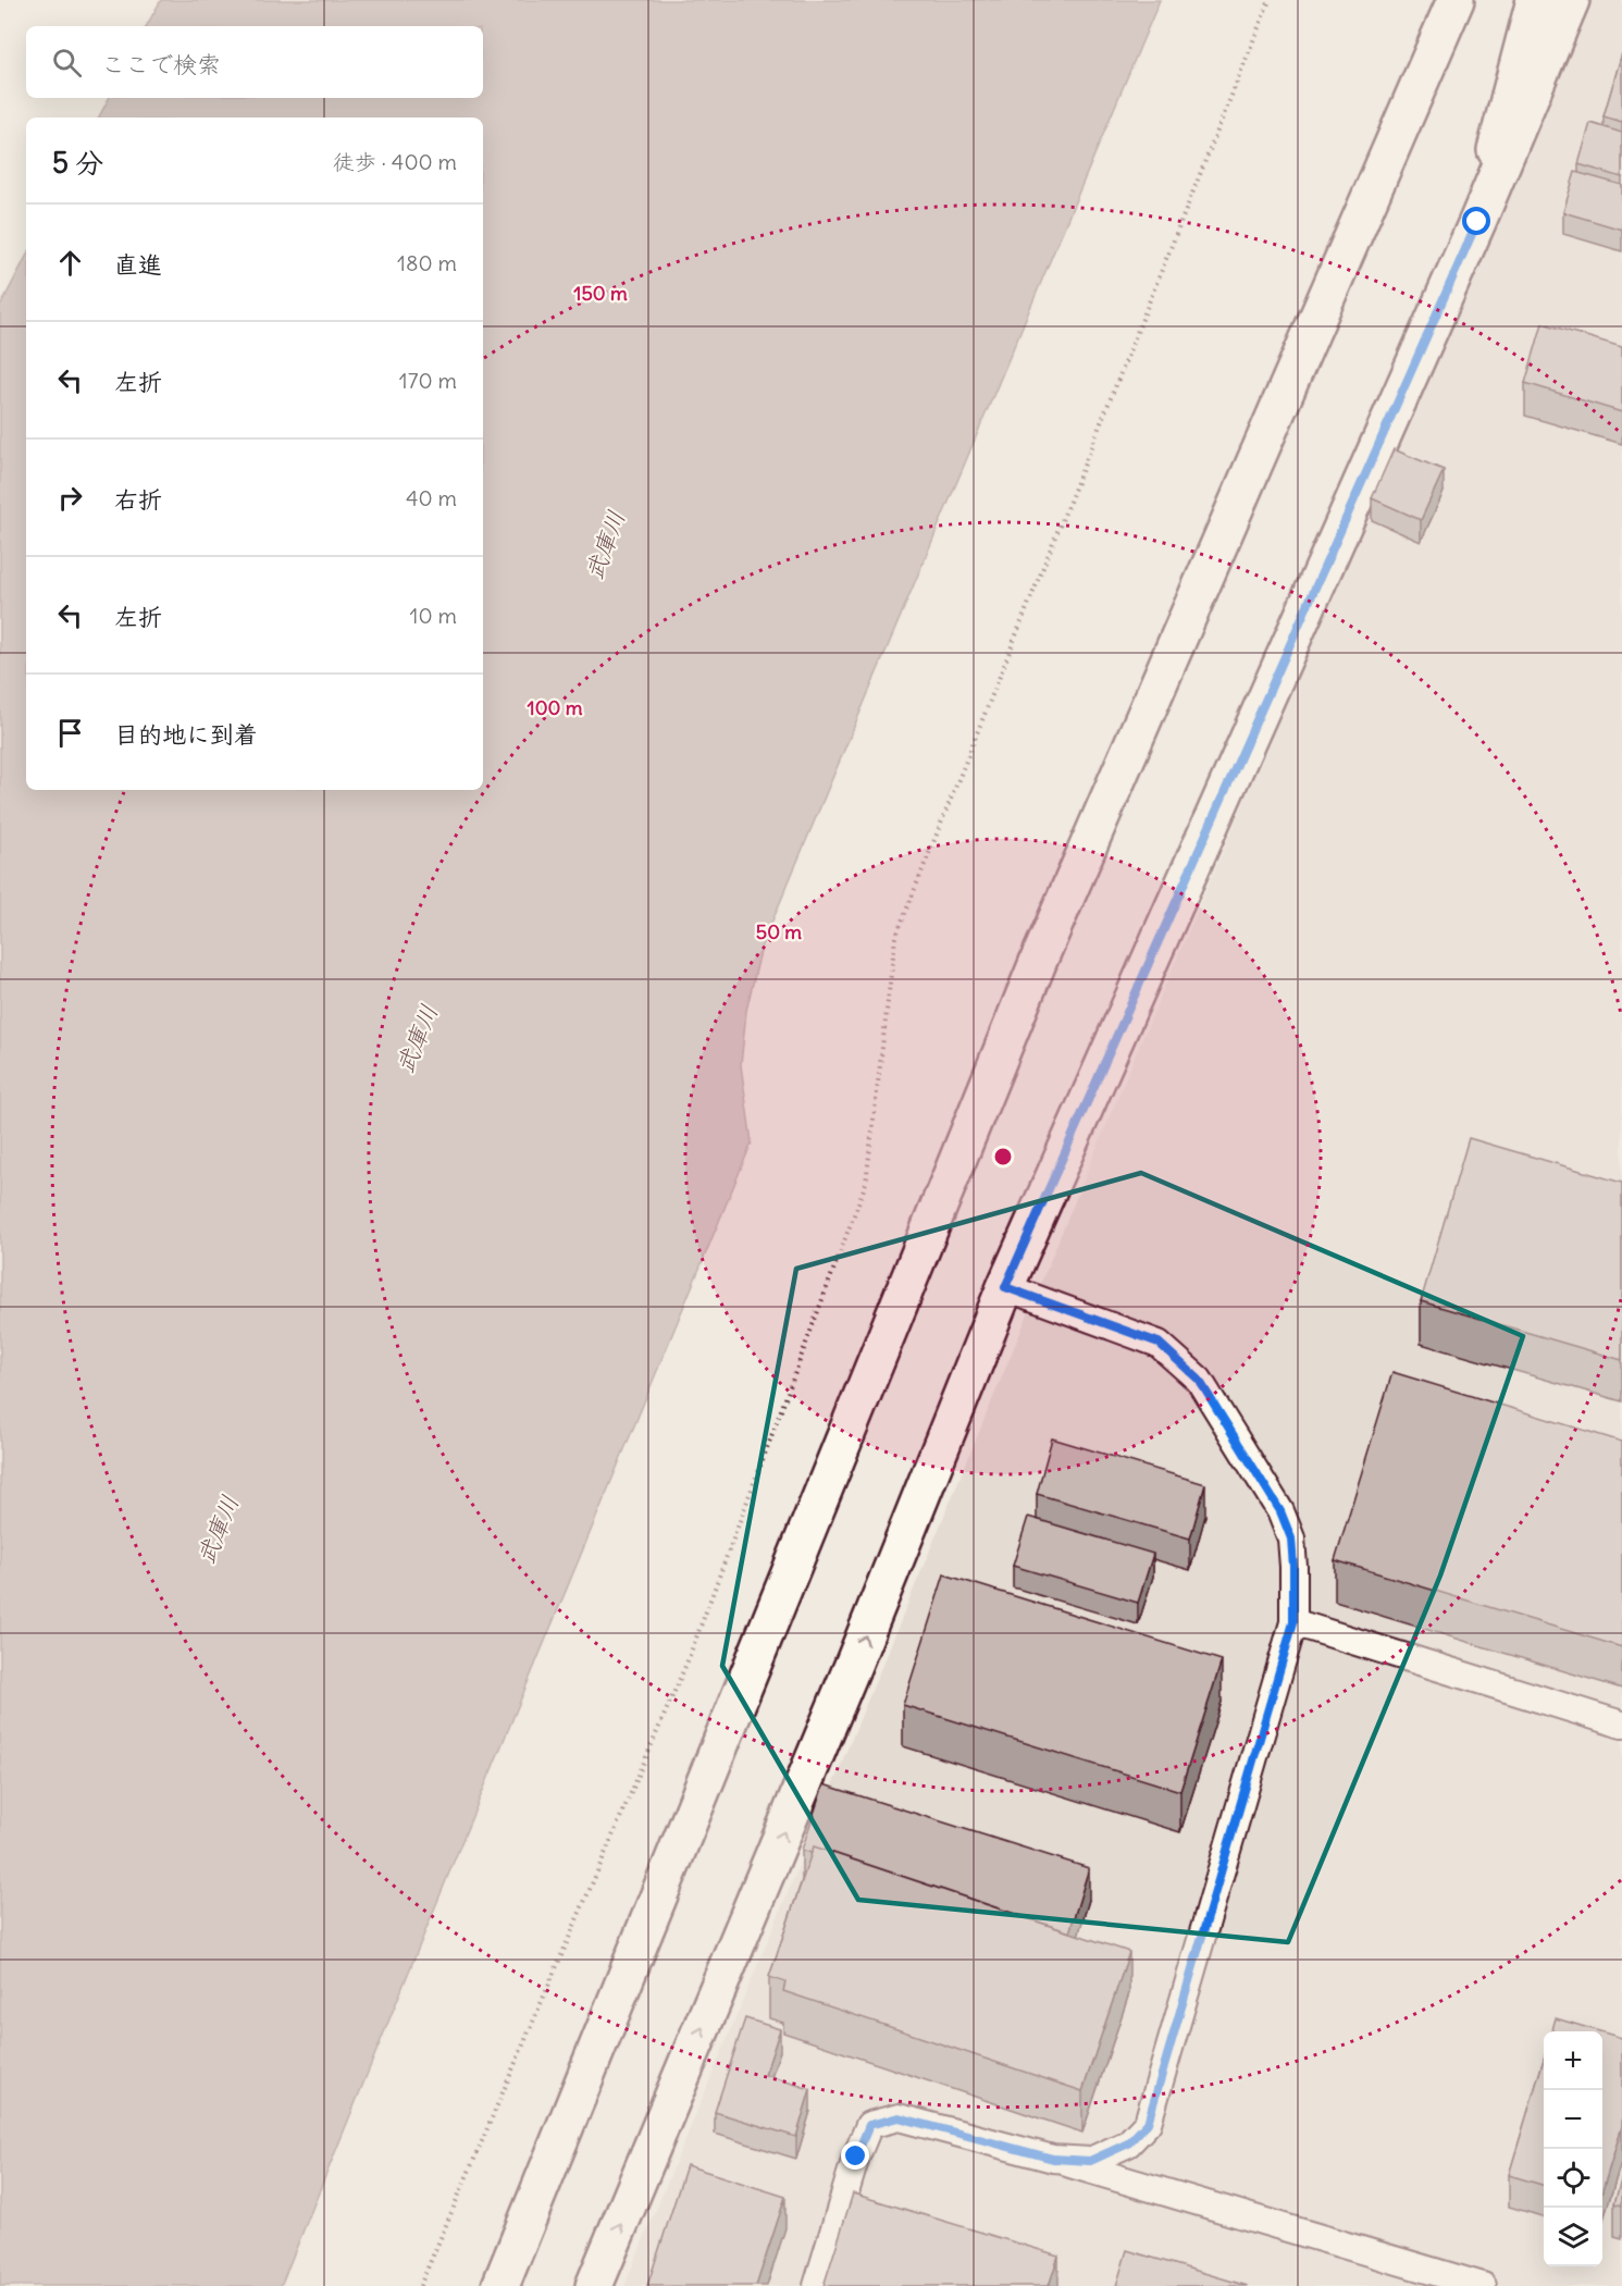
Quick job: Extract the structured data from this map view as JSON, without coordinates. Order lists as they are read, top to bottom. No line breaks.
{"water":["武庫川"],"page":{"search":"ここで検索","heading":["5 分","徒歩 · 400 m"],"list":[["直進","180 m"],["左折","170 m"],["右折","40 m"],["左折","10 m"],"目的地に到着"],"map_buttons":["+","−"]},"rings":["150 m","100 m","50 m"]}
